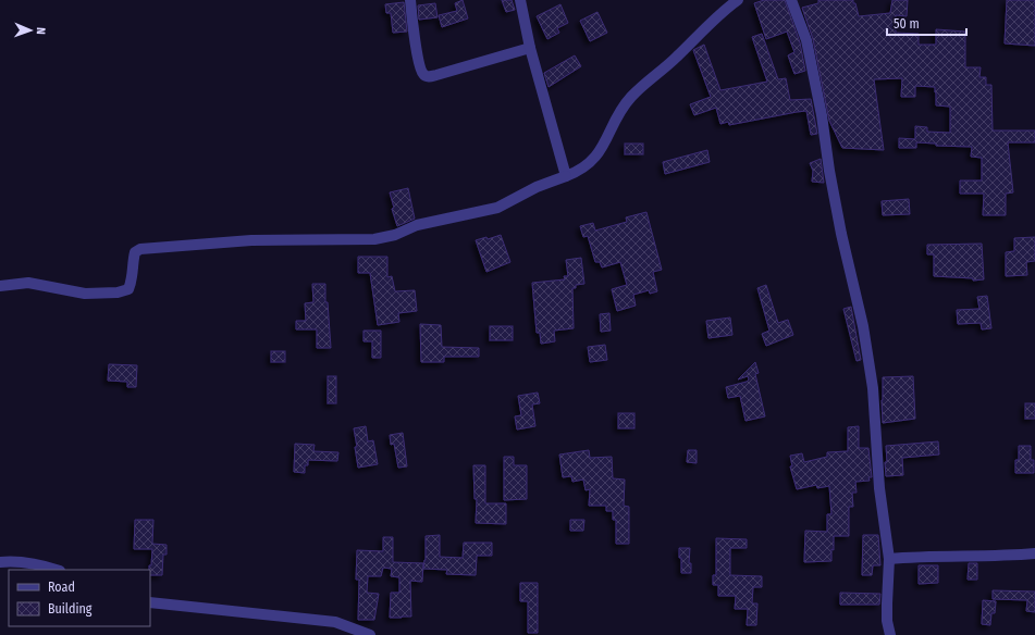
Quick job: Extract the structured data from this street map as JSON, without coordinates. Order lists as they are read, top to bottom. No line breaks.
{"legend":["Road","Building"],"scale_bar":"50 m","north":"right"}
